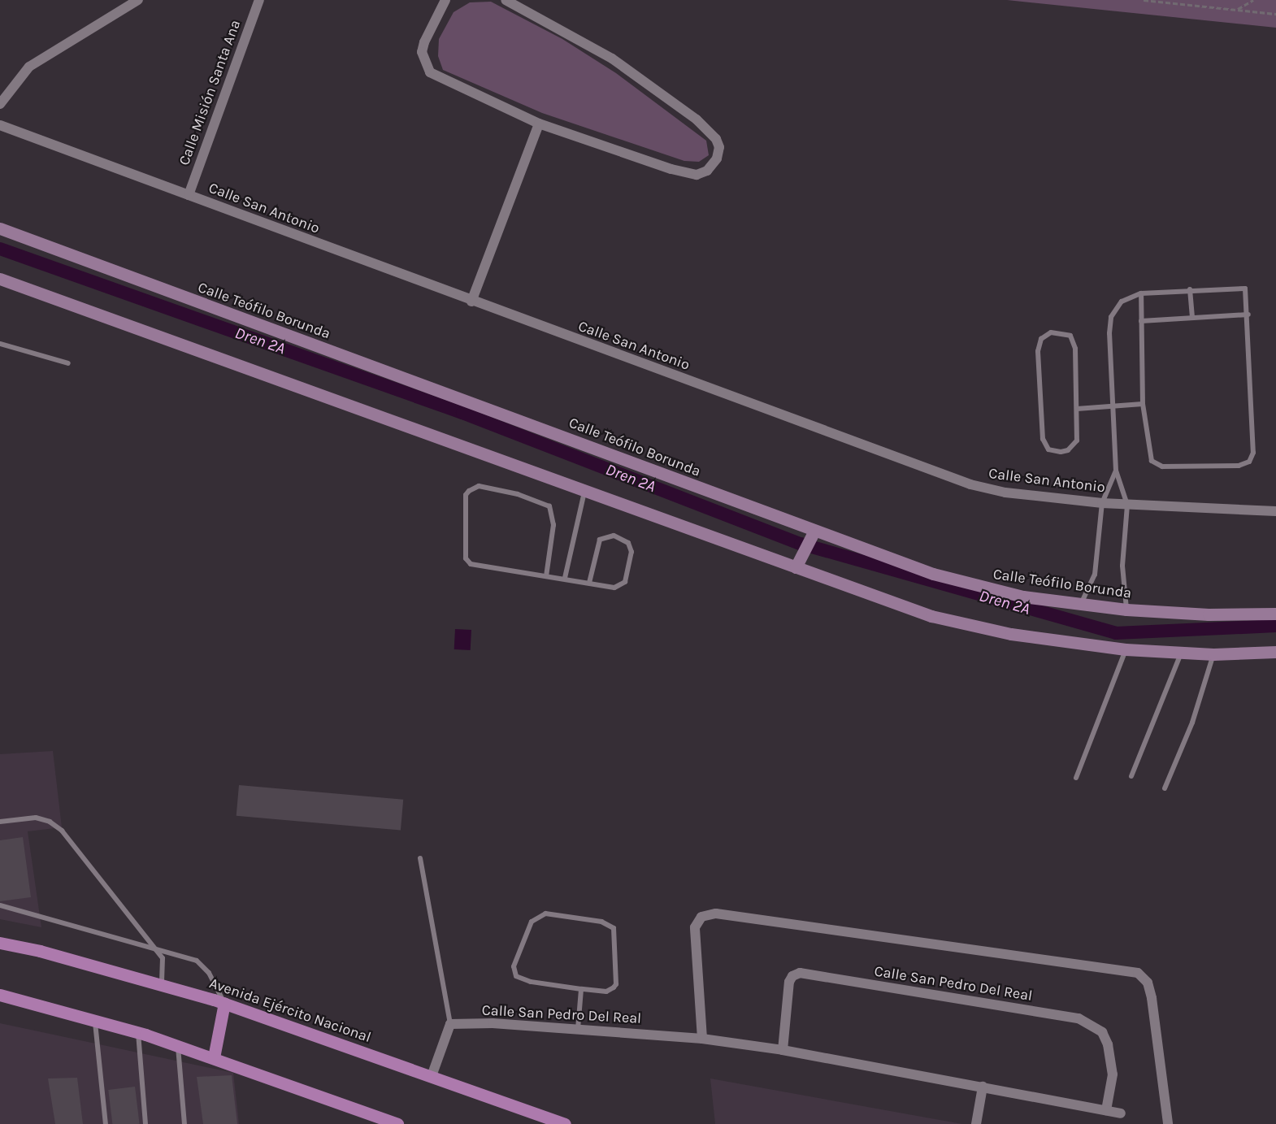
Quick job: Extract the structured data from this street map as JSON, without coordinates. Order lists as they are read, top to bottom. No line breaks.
{"streets":{"main road":["Calle Teófilo Borunda","Avenida Ejército Nacional"],"street":["Calle Misión Santa Ana","Calle San Antonio","Calle San Pedro Del Real"]},"crossings":[["Calle Misión Santa Ana","Calle San Antonio"]],"water":["Dren 2A"]}
